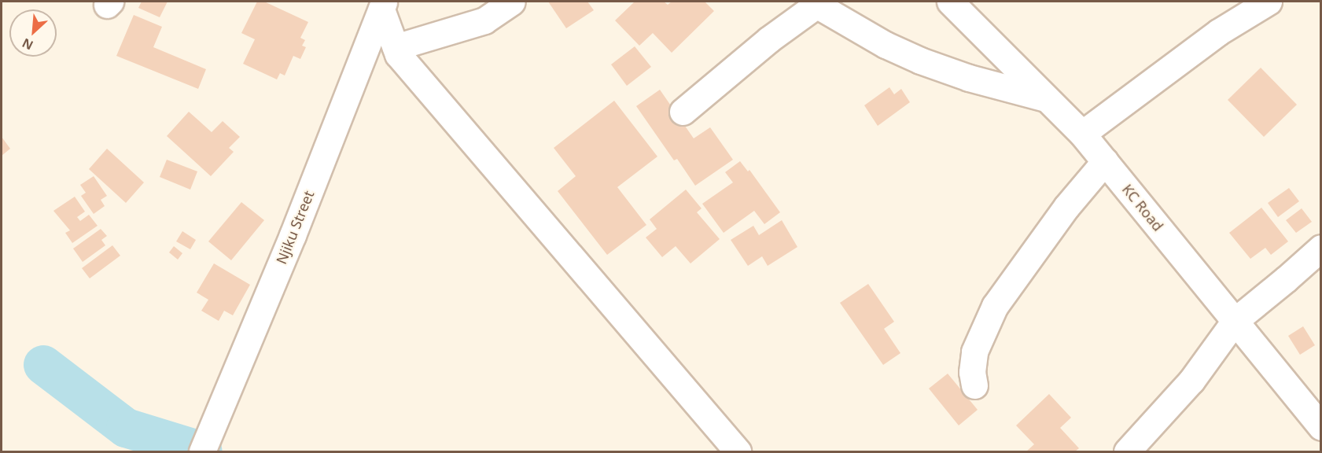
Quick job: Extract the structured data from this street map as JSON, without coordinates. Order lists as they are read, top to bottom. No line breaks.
{"streets":{"street":["KC Road","Njiku Street"]},"north":"bottom left"}
